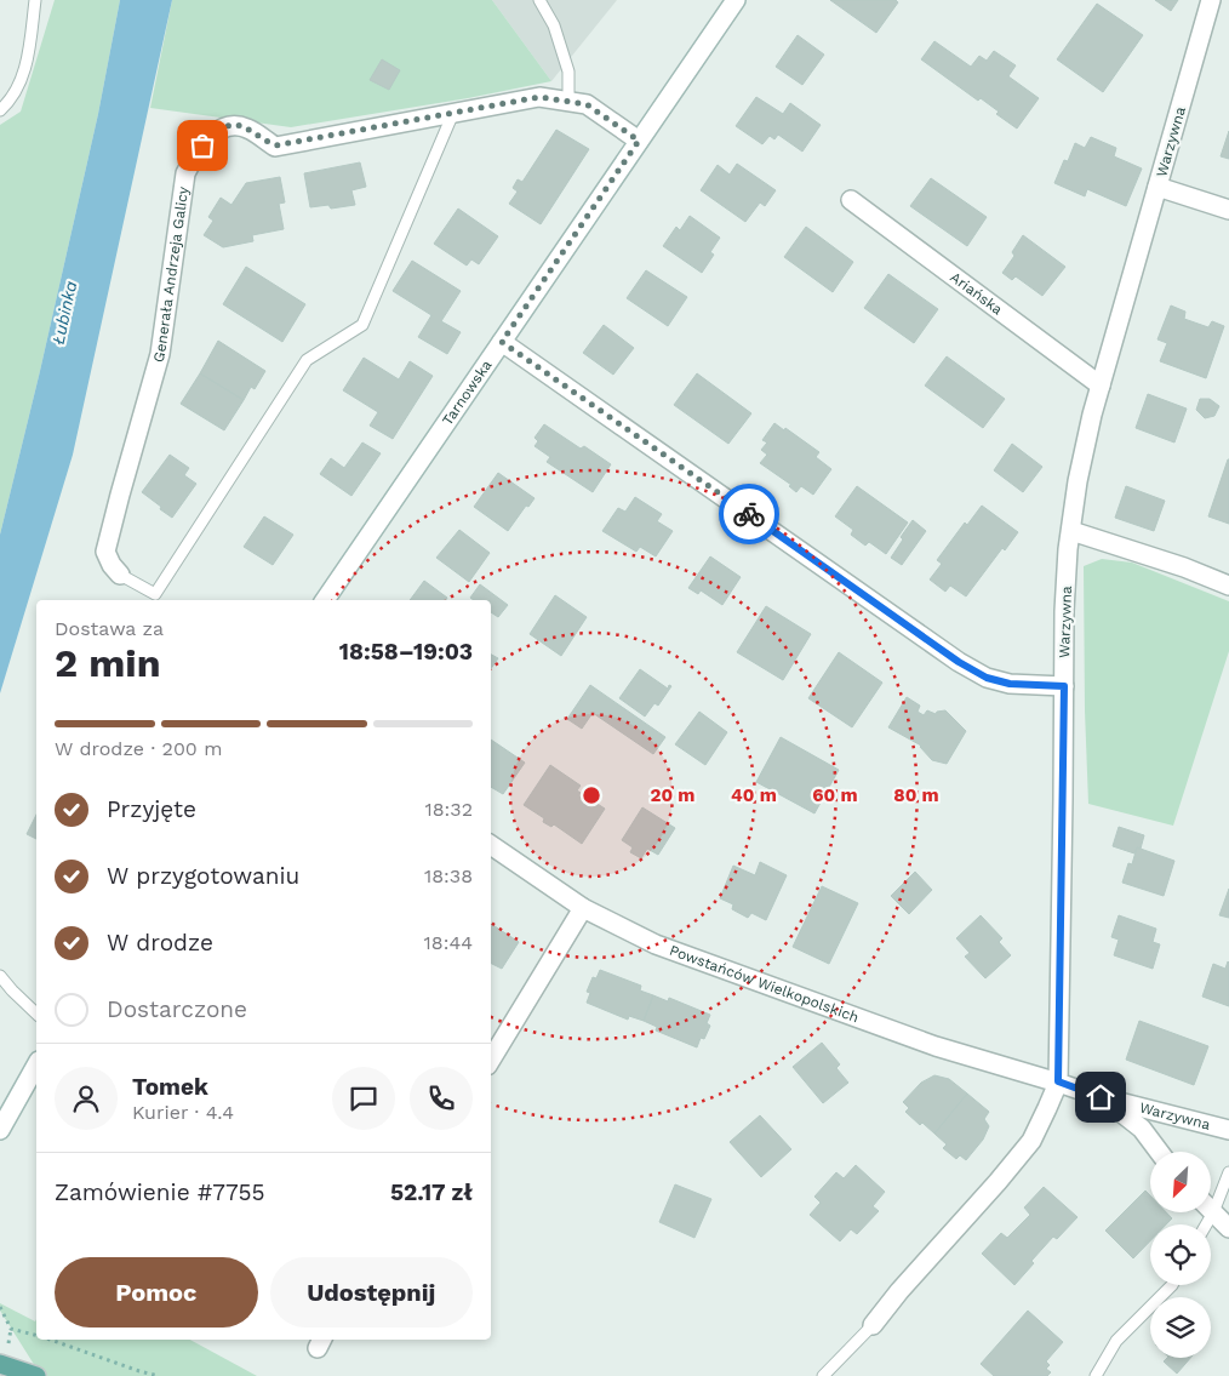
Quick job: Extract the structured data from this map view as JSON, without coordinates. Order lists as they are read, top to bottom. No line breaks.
{"streets":{"street":["Warzywna","Generała Andrzeja Galicy","Ariańska","Tarnowska","Powstańców Wielkopolskich"]},"crossings":[["Warzywna","Ariańska"],["Warzywna","Powstańców Wielkopolskich"],["Generała Andrzeja Galicy","Tarnowska"]],"water":["Łubinka"],"north":"bottom left","page":{"heading":["2 min","Dostawa za","18:58–19:03"],"panel":["Tomek","Kurier · 4.4","Zamówienie #7755","52.17 zł"],"bar":"W drodze · 200 m","list":[["Przyjęte","18:32"],["W przygotowaniu","18:38"],["W drodze","18:44"],"Dostarczone"],"buttons":["Pomoc","Udostępnij"]},"rings":["20 m","40 m","60 m","80 m"]}
